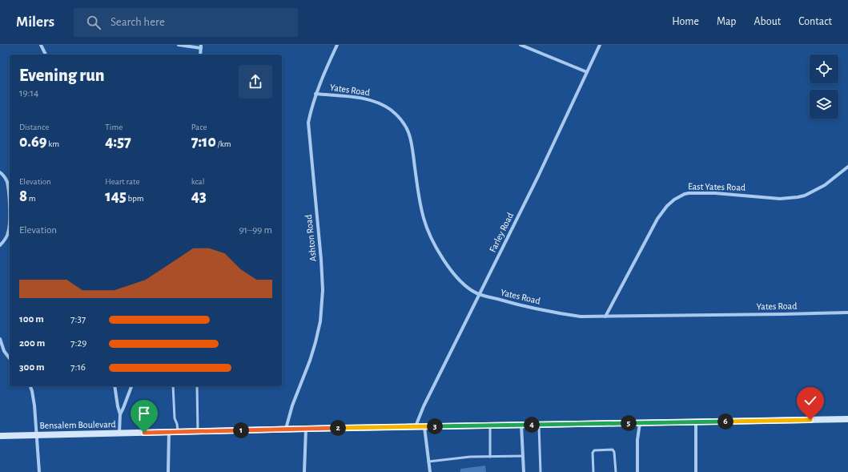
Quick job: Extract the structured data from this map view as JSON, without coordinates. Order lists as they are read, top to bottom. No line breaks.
{"streets":{"main road":["Bensalem Boulevard"],"street":["Yates Road","East Yates Road","Farley Road","Ashton Road"]},"crossings":[["Yates Road","East Yates Road"],["Yates Road","Farley Road"],["Yates Road","Ashton Road"],["Farley Road","Bensalem Boulevard"],["Ashton Road","Bensalem Boulevard"]],"page":{"header":"Milers","search":"Search here","nav":["Home","Map","About","Contact"],"heading":["Evening run","19:14"],"stats":[["Distance","0.69 km"],["Time","4:57"],["Pace","7:10 /km"],["Elevation","8 m"],["Heart rate","145 bpm"],["kcal","43"]],"chart":["Elevation","91–99 m"],"list":[{"name":"100 m","note":"7:37"},{"name":"200 m","note":"7:29"},{"name":"300 m","note":"7:16"}],"pins":["6","5","4","3","2","1"]}}
